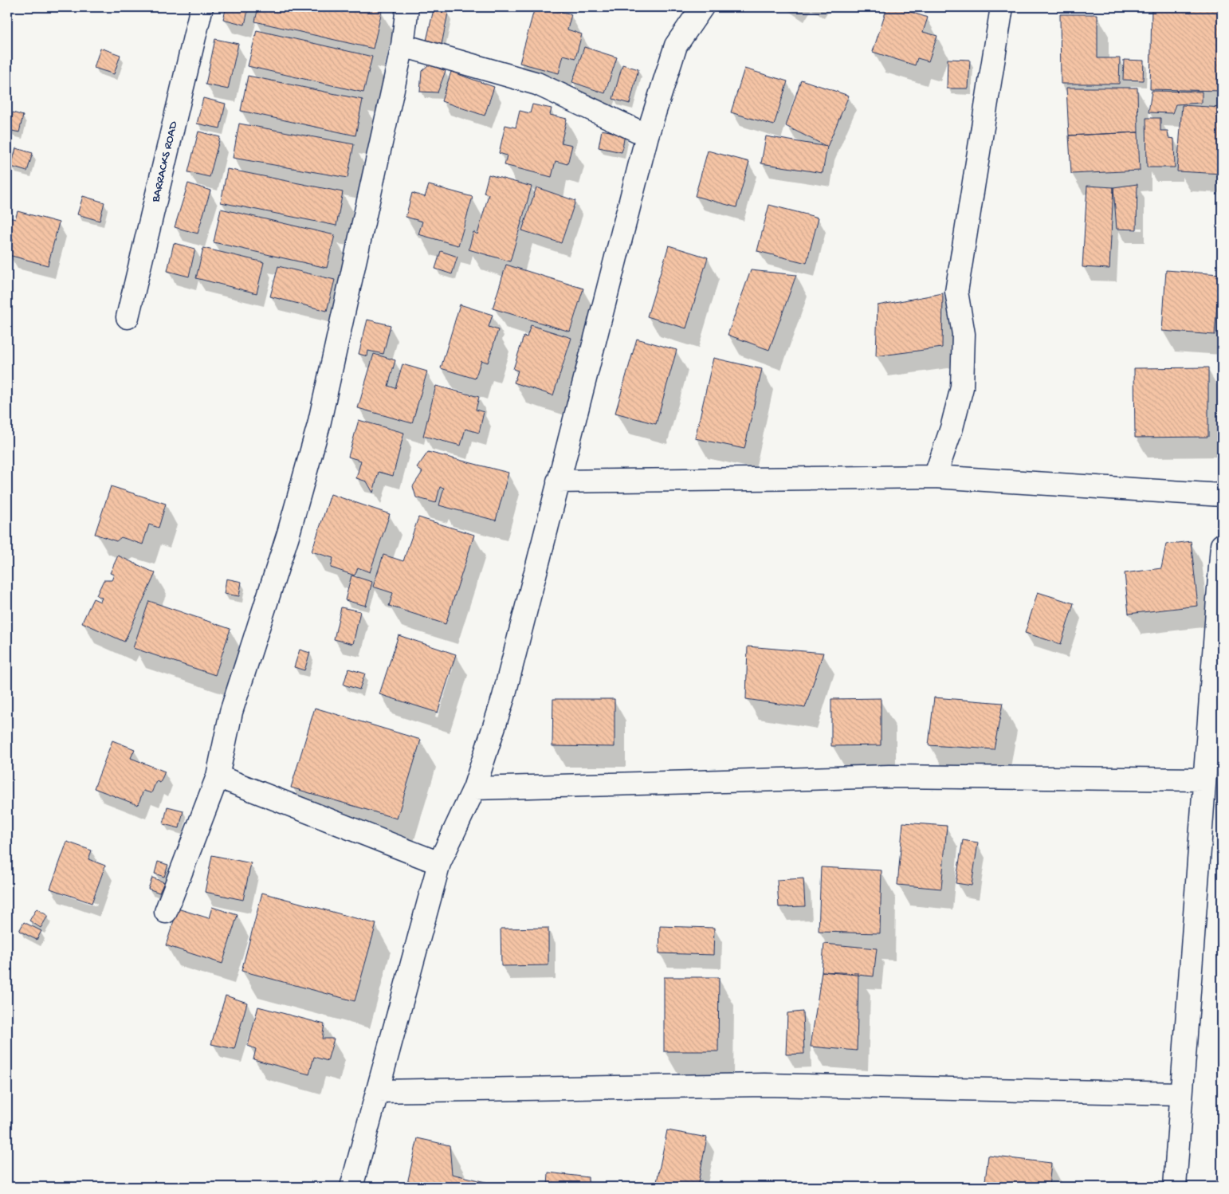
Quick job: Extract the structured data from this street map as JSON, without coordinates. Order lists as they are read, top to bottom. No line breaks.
{"streets":{"street":["BARRACKS ROAD"]}}
